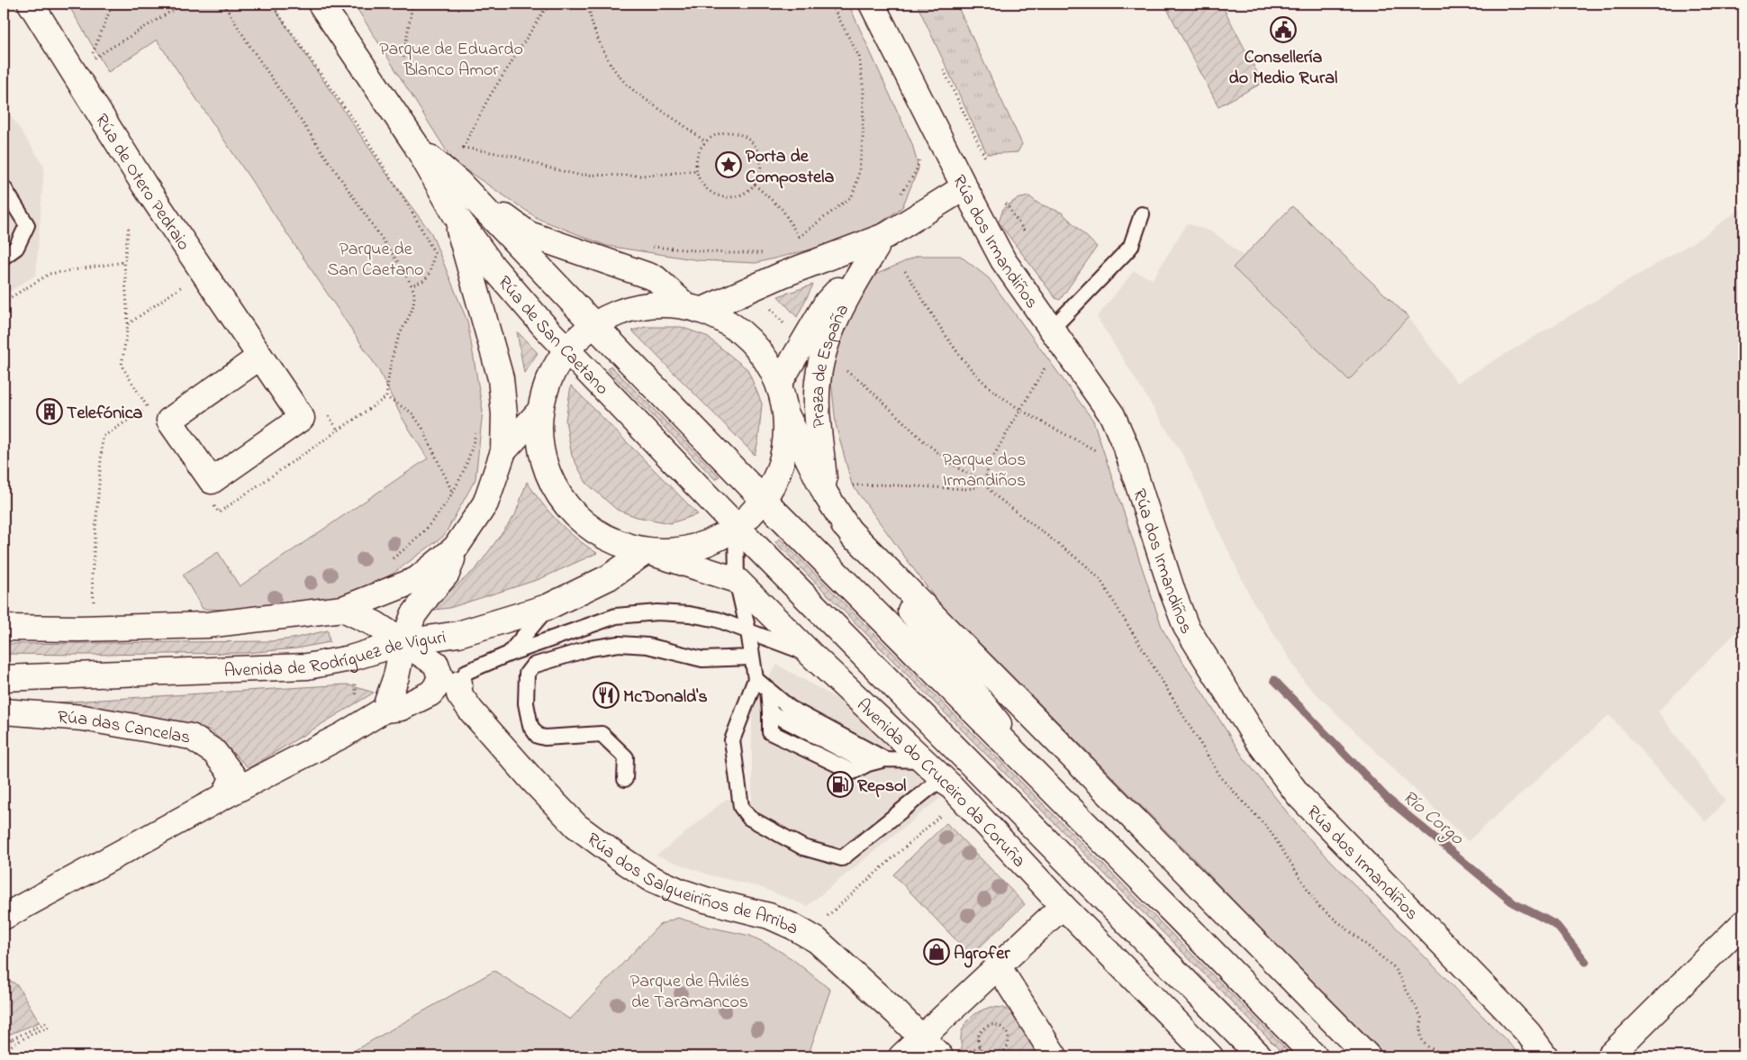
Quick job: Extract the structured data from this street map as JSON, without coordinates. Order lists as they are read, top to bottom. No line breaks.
{"streets":{"street":["Rúa de Otero Pedraio","Rúa dos Irmandiños","Rúa de San Caetano","Praza de España","Avenida de Rodríguez de Viguri","Rúa das Cancelas","Avenida do Cruceiro da Coruña","Rúa dos Salgueiriños de Arriba"]},"crossings":[["Rúa dos Irmandiños","Praza de España"],["Rúa de San Caetano","Praza de España"],["Rúa de San Caetano","Avenida do Cruceiro da Coruña"],["Praza de España","Avenida de Rodríguez de Viguri"],["Praza de España","Avenida do Cruceiro da Coruña"],["Avenida de Rodríguez de Viguri","Avenida do Cruceiro da Coruña"],["Avenida de Rodríguez de Viguri","Rúa dos Salgueiriños de Arriba"]],"water":["Río Corgo"],"parks":["Parque de Eduardo Blanco Amor","Parque de San Caetano","Parque dos Irmandiños","Parque de Avilés de Taramancos"],"places":{"public building":["Consellería do Medio Rural"],"place":["Porta de Compostela"],"building":["Telefónica"],"restaurant":["McDonald's"],"fuel station":["Repsol"],"shop":["Agrofer"]}}
